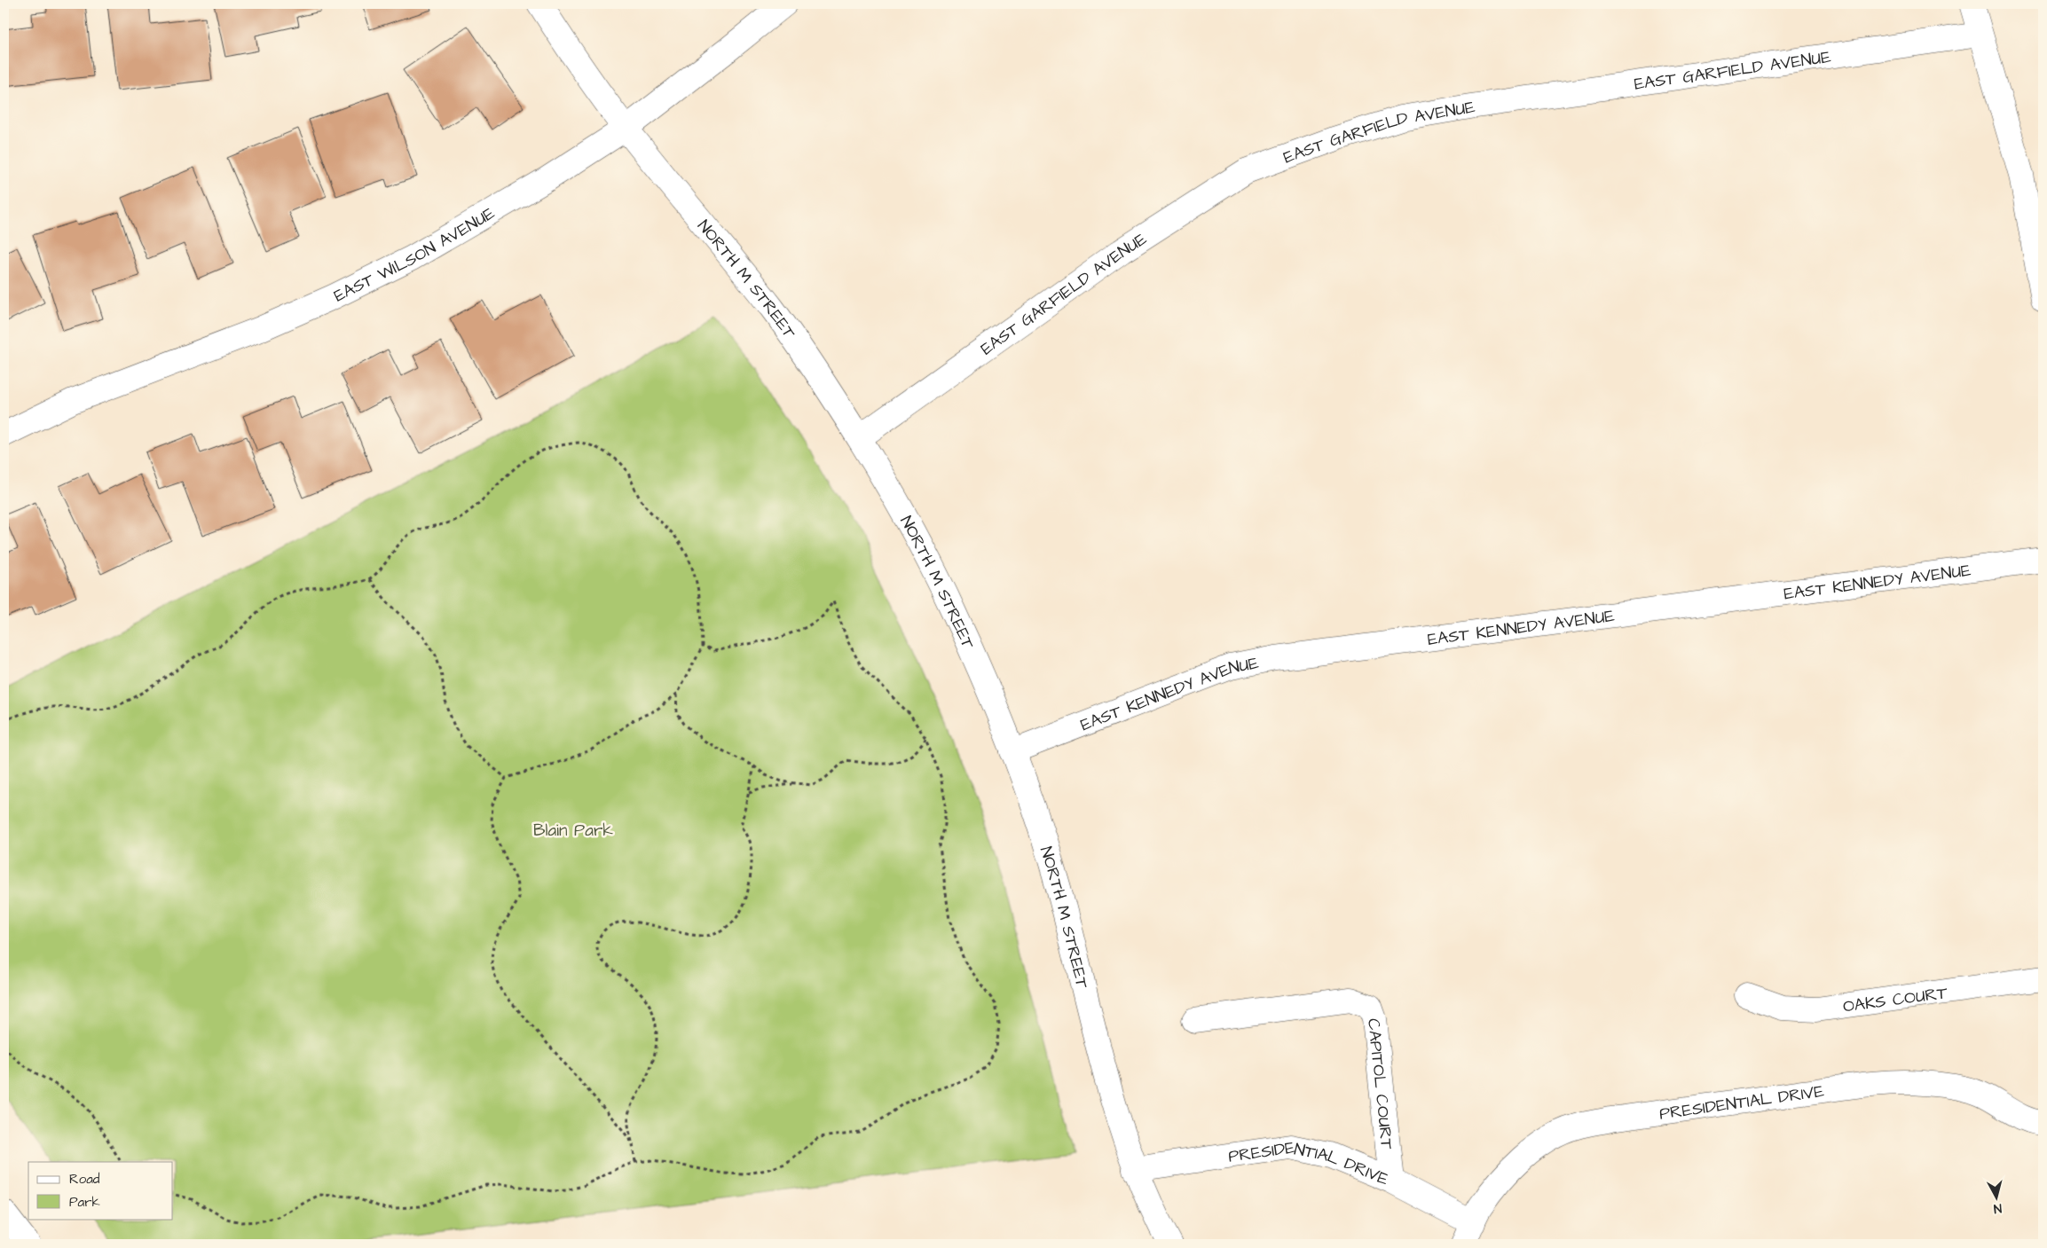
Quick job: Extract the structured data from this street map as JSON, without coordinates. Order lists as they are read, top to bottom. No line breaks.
{"streets":{"main road":["EAST GARFIELD AVENUE","EAST WILSON AVENUE","NORTH M STREET","EAST KENNEDY AVENUE","OAKS COURT","CAPITOL COURT","PRESIDENTIAL DRIVE"]},"crossings":[["EAST GARFIELD AVENUE","NORTH M STREET"],["EAST WILSON AVENUE","NORTH M STREET"],["NORTH M STREET","EAST KENNEDY AVENUE"],["NORTH M STREET","PRESIDENTIAL DRIVE"],["CAPITOL COURT","PRESIDENTIAL DRIVE"]],"parks":["Blain Park"],"legend":["Road","Park"],"north":"bottom"}
